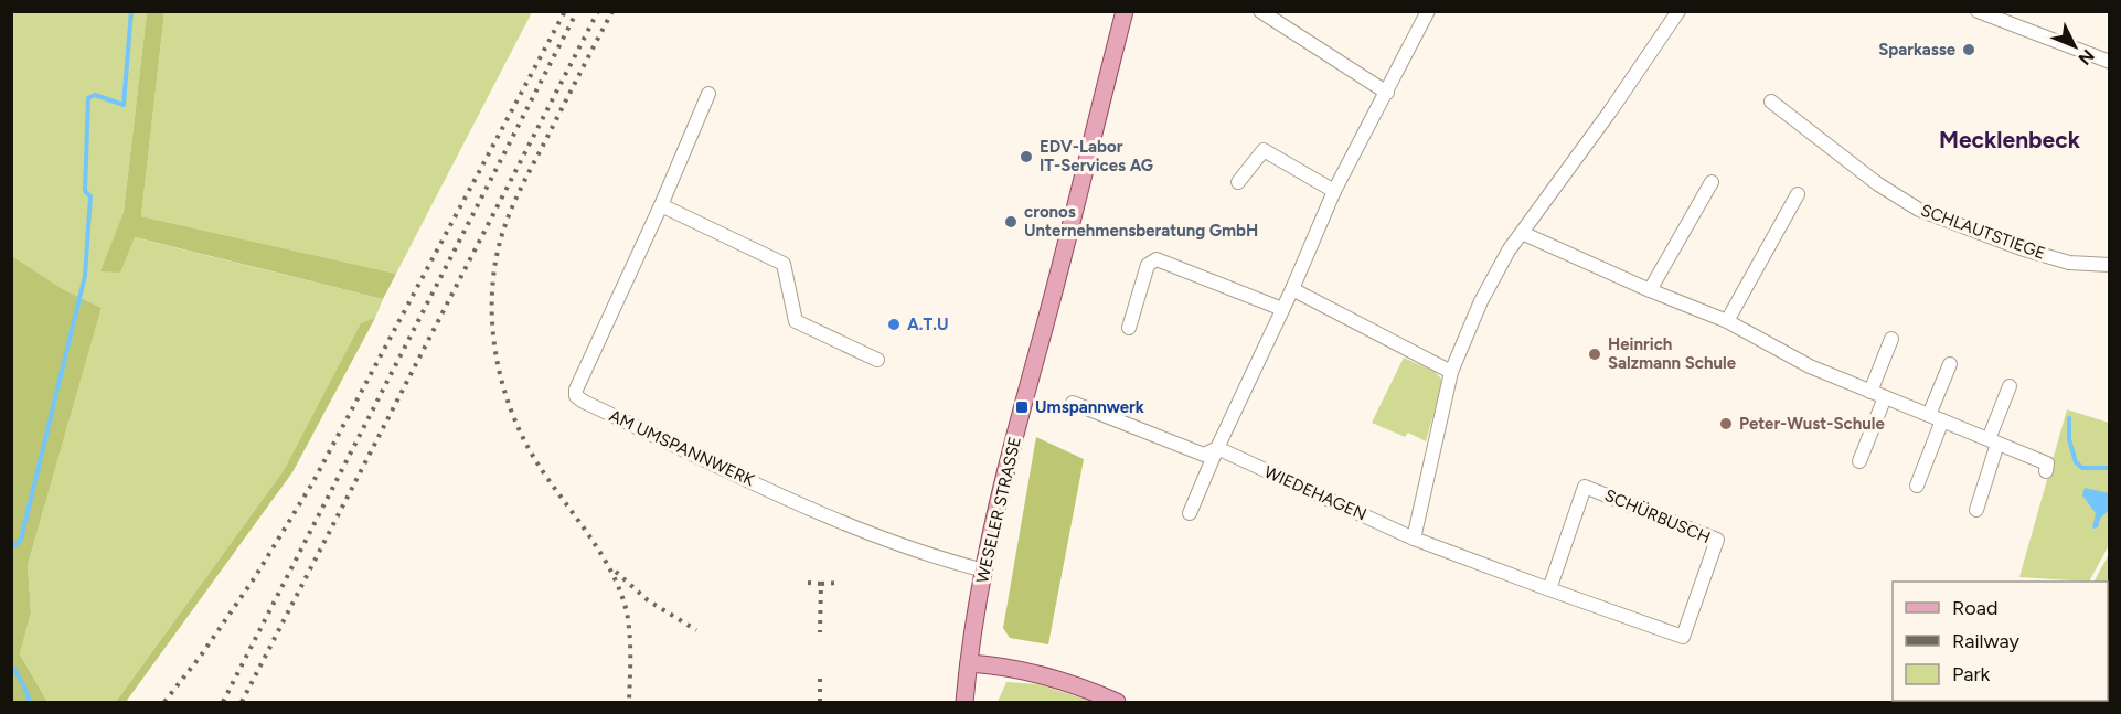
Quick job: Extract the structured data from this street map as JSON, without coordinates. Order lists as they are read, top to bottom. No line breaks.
{"streets":{"main road":["WESELER STRASSE"],"street":["SCHLAUTSTIEGE","AM UMSPANNWERK","WIEDEHAGEN","SCHÜRBUSCH"]},"crossings":[["AM UMSPANNWERK","WESELER STRASSE"],["WIEDEHAGEN","SCHÜRBUSCH"]],"districts":["Mecklenbeck"],"places":{"other":["Sparkasse","EDV-Labor IT-Services AG","cronos Unternehmensberatung GmbH","A.T.U","Heinrich Salzmann Schule","Peter-Wust-Schule"],"transit":["Umspannwerk"]},"legend":["Road","Railway","Park"],"north":"bottom right"}
